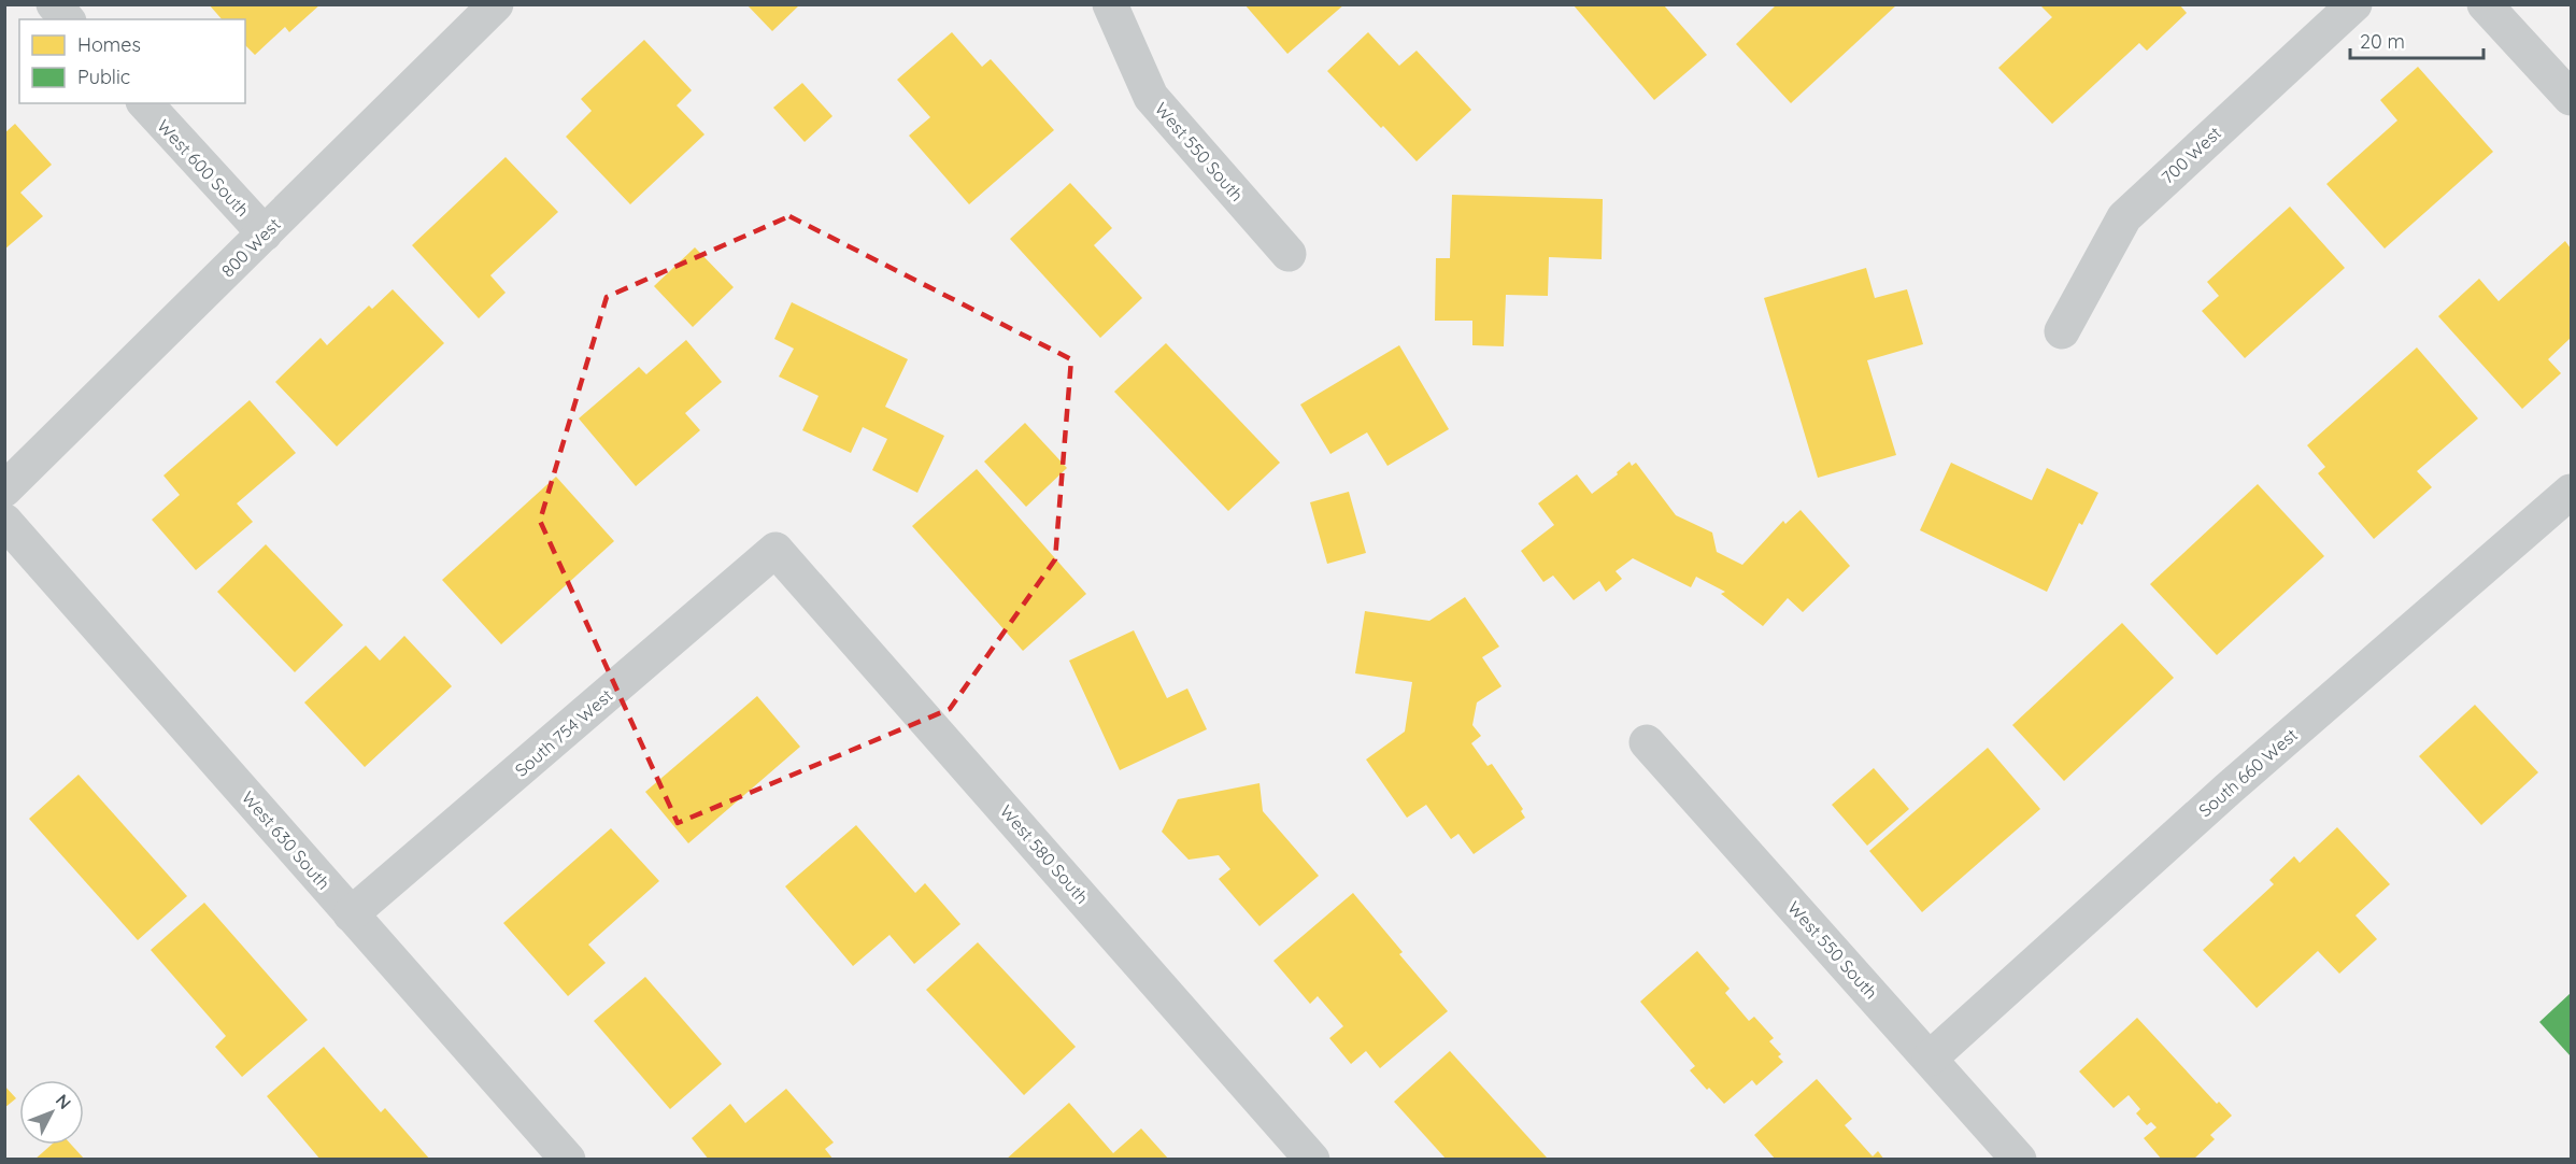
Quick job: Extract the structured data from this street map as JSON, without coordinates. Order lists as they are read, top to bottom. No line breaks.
{"streets":{"street":["West 550 South","700 West","West 600 South","800 West","South 754 West","South 660 West","West 630 South","West 580 South"]},"crossings":[["West 550 South","South 660 West"],["West 600 South","800 West"],["South 754 West","West 630 South"],["South 754 West","West 580 South"]],"legend":["Homes","Public"],"scale_bar":"20 m","north":"top right"}
